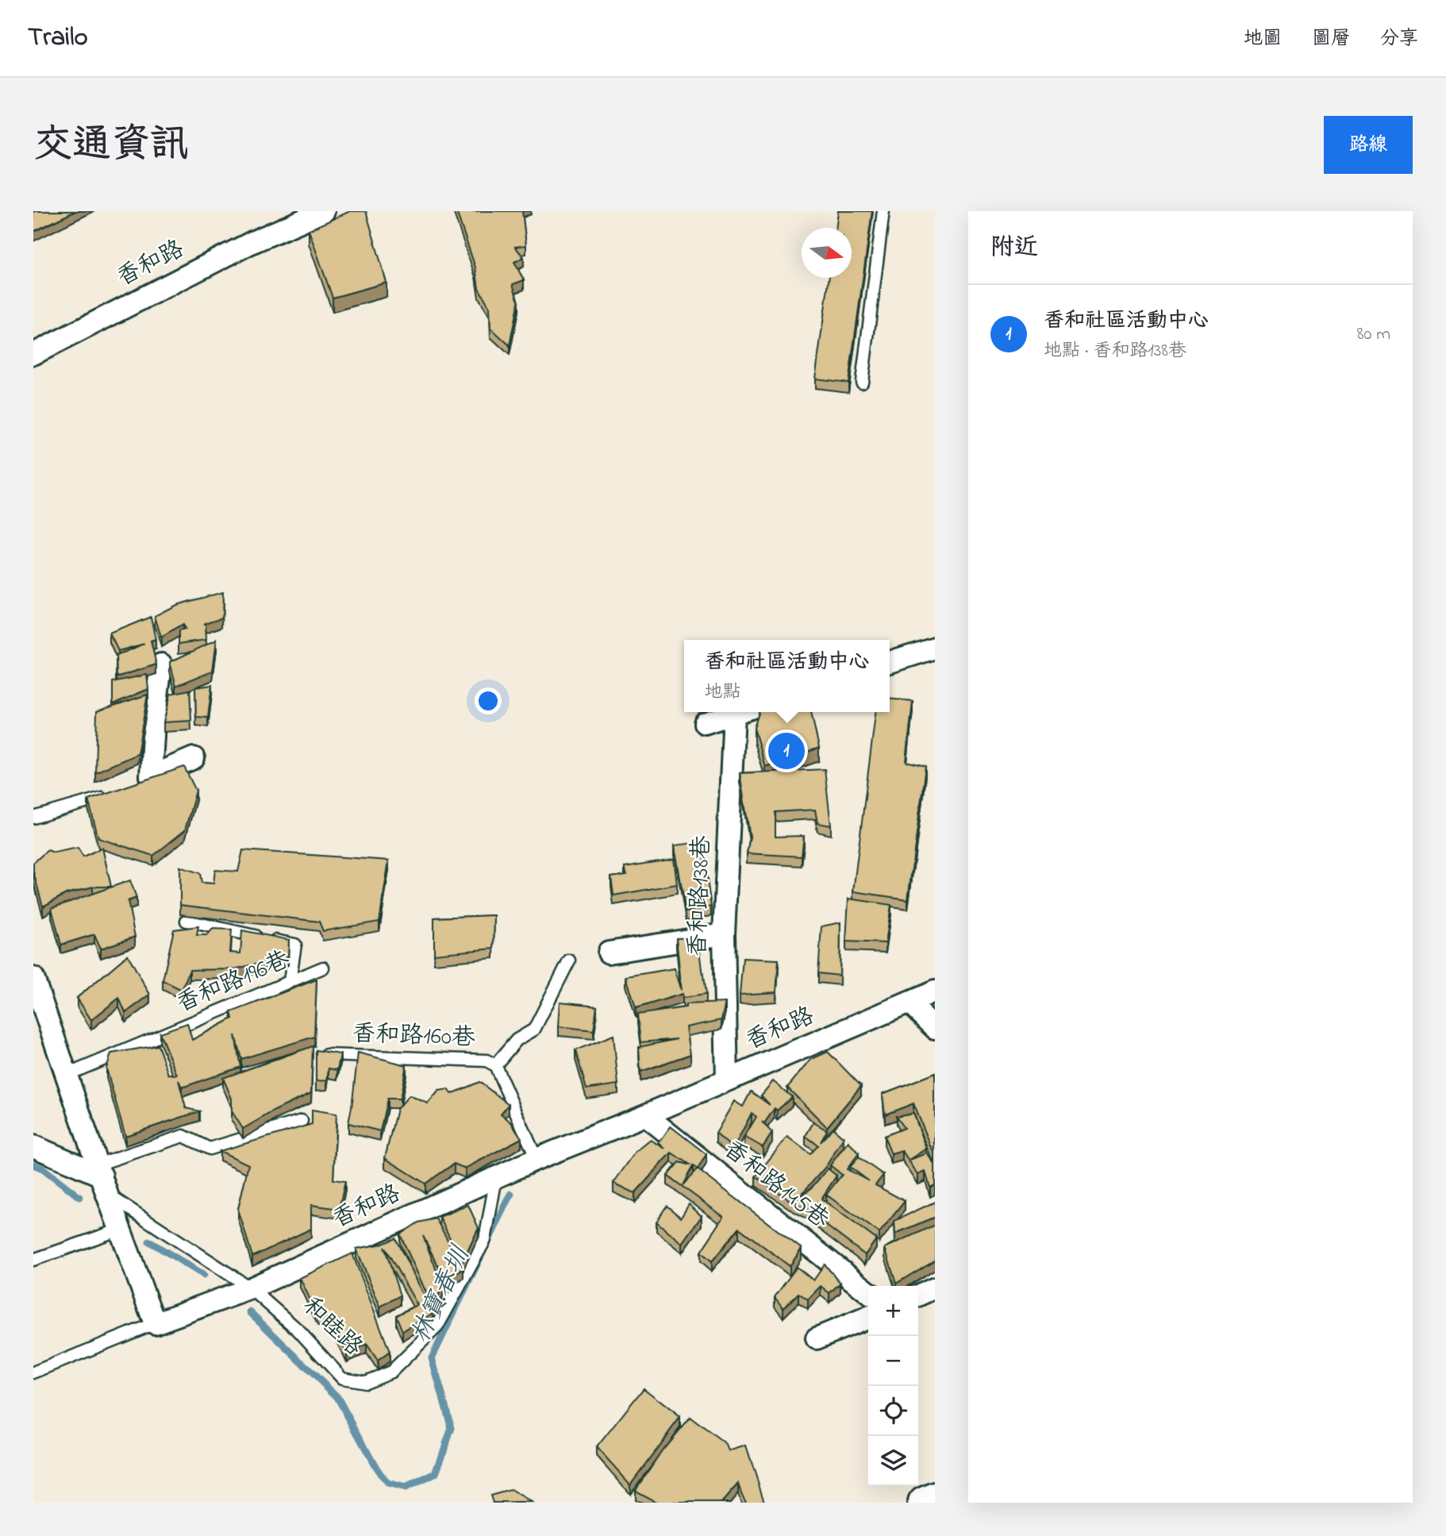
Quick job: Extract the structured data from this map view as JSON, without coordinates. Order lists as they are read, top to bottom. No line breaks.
{"streets":{"street":["香和路","香和路138巷","香和路145巷"],"lane":["香和路196巷","香和路160巷","和睦路"]},"crossings":[["香和路","香和路138巷"],["香和路","香和路160巷"],["香和路","香和路145巷"],["香和路","和睦路"]],"water":["林寶春圳"],"north":"right","page":{"header":"Trailo","nav":["地圖","圖層","分享"],"title":"交通資訊","buttons":"路線","heading":"附近","list":[{"mark":"1","name":"香和社區活動中心","note":"地點 · 香和路138巷","value":"80 m"}],"popup":["香和社區活動中心","地點"],"pins":"1","map_buttons":["+","−"]}}
